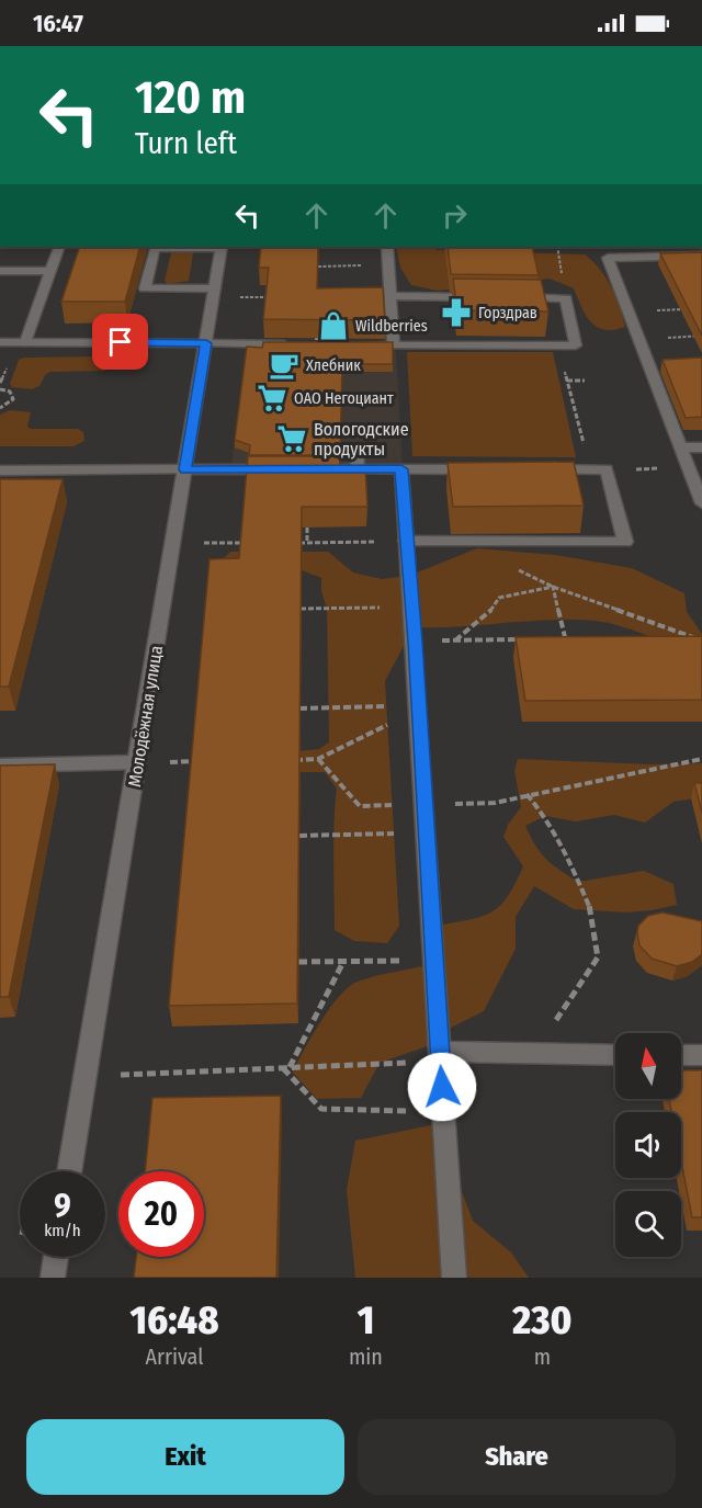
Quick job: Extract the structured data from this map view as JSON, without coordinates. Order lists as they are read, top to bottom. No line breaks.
{"streets":{"street":["Молодёжная улица"]},"places":{"pharmacy":["Горздрав"],"shop":["Wildberries"],"cafe":["Хлебник"],"supermarket":["ОАО Негоциант","Вологодские продукты"]},"north":"top","page":{"status":"16:47","turn":["120 m","Turn left"],"speed":"9 km/h","limit":"20","eta":["16:48","Arrival","1","min","230","m"],"buttons":["Exit","Share"]}}
